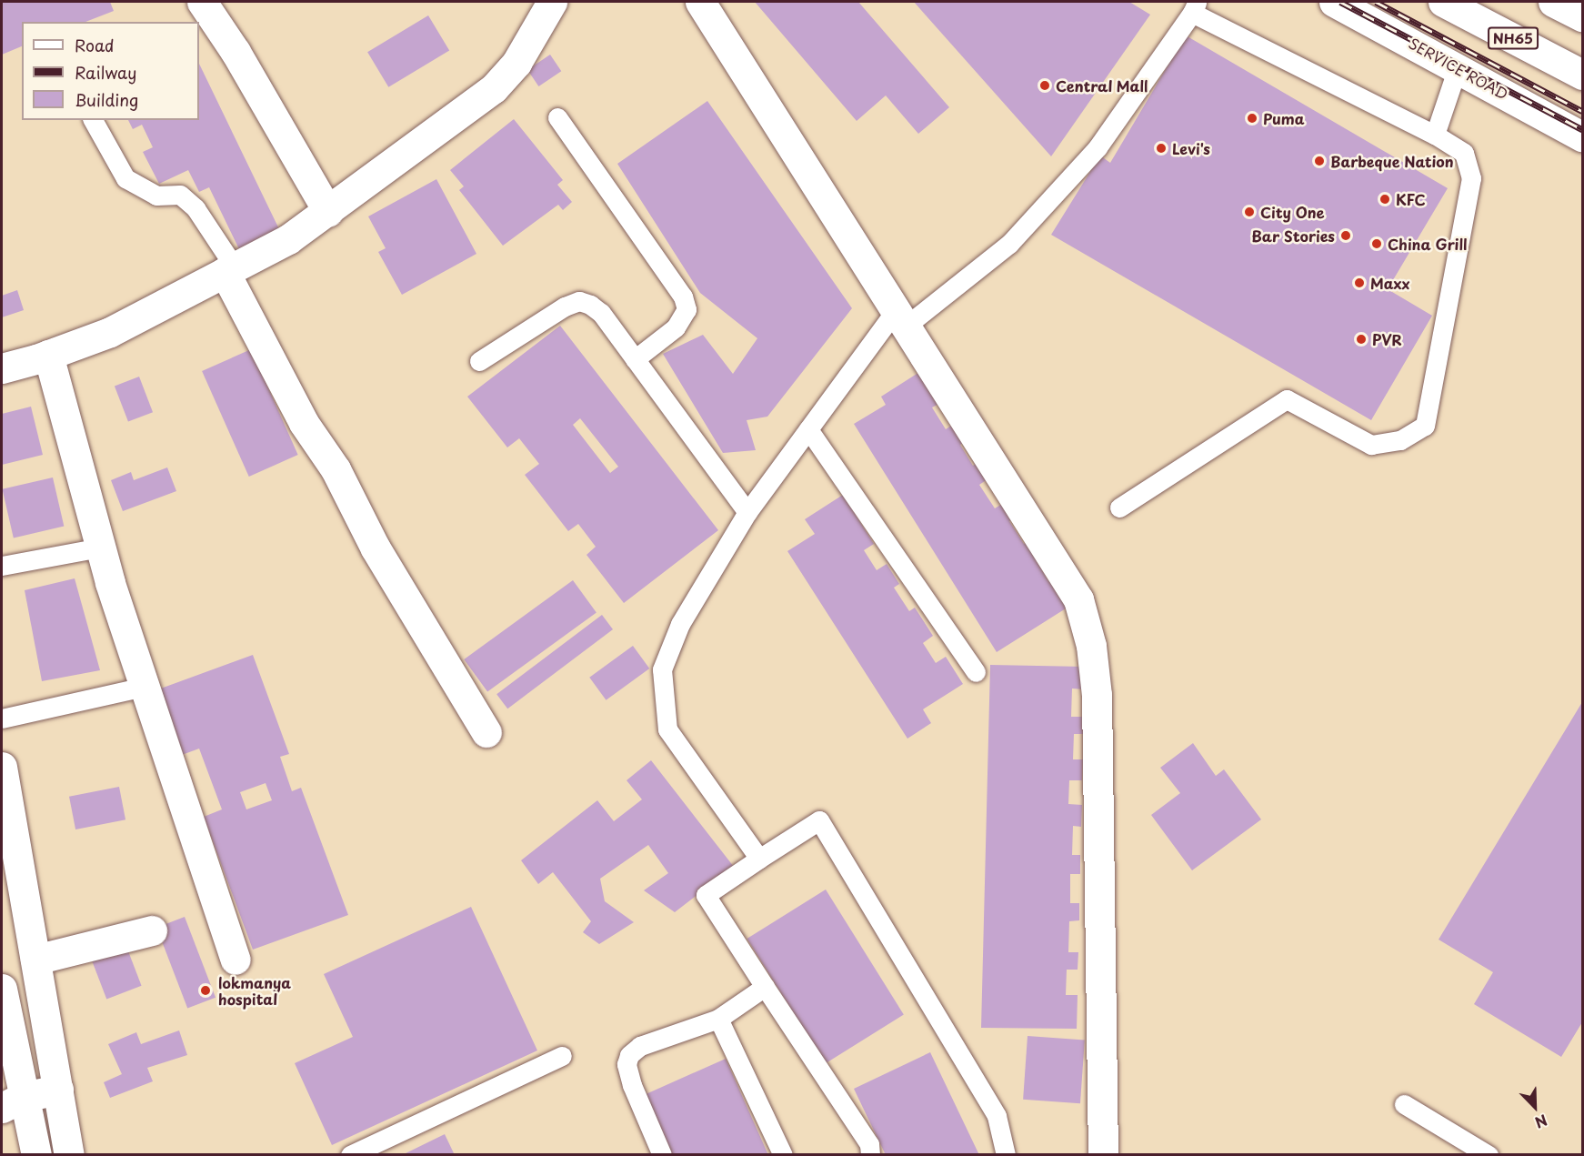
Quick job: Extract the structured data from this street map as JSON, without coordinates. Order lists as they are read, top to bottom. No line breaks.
{"streets":{"main road":["NH65","SERVICE ROAD"]},"places":["Central Mall","Puma","Levi's","Barbeque Nation","KFC","City One","Bar Stories","China Grill","Maxx","PVR","lokmanya hospital"],"legend":["Road","Railway","Building"],"north":"bottom right"}
